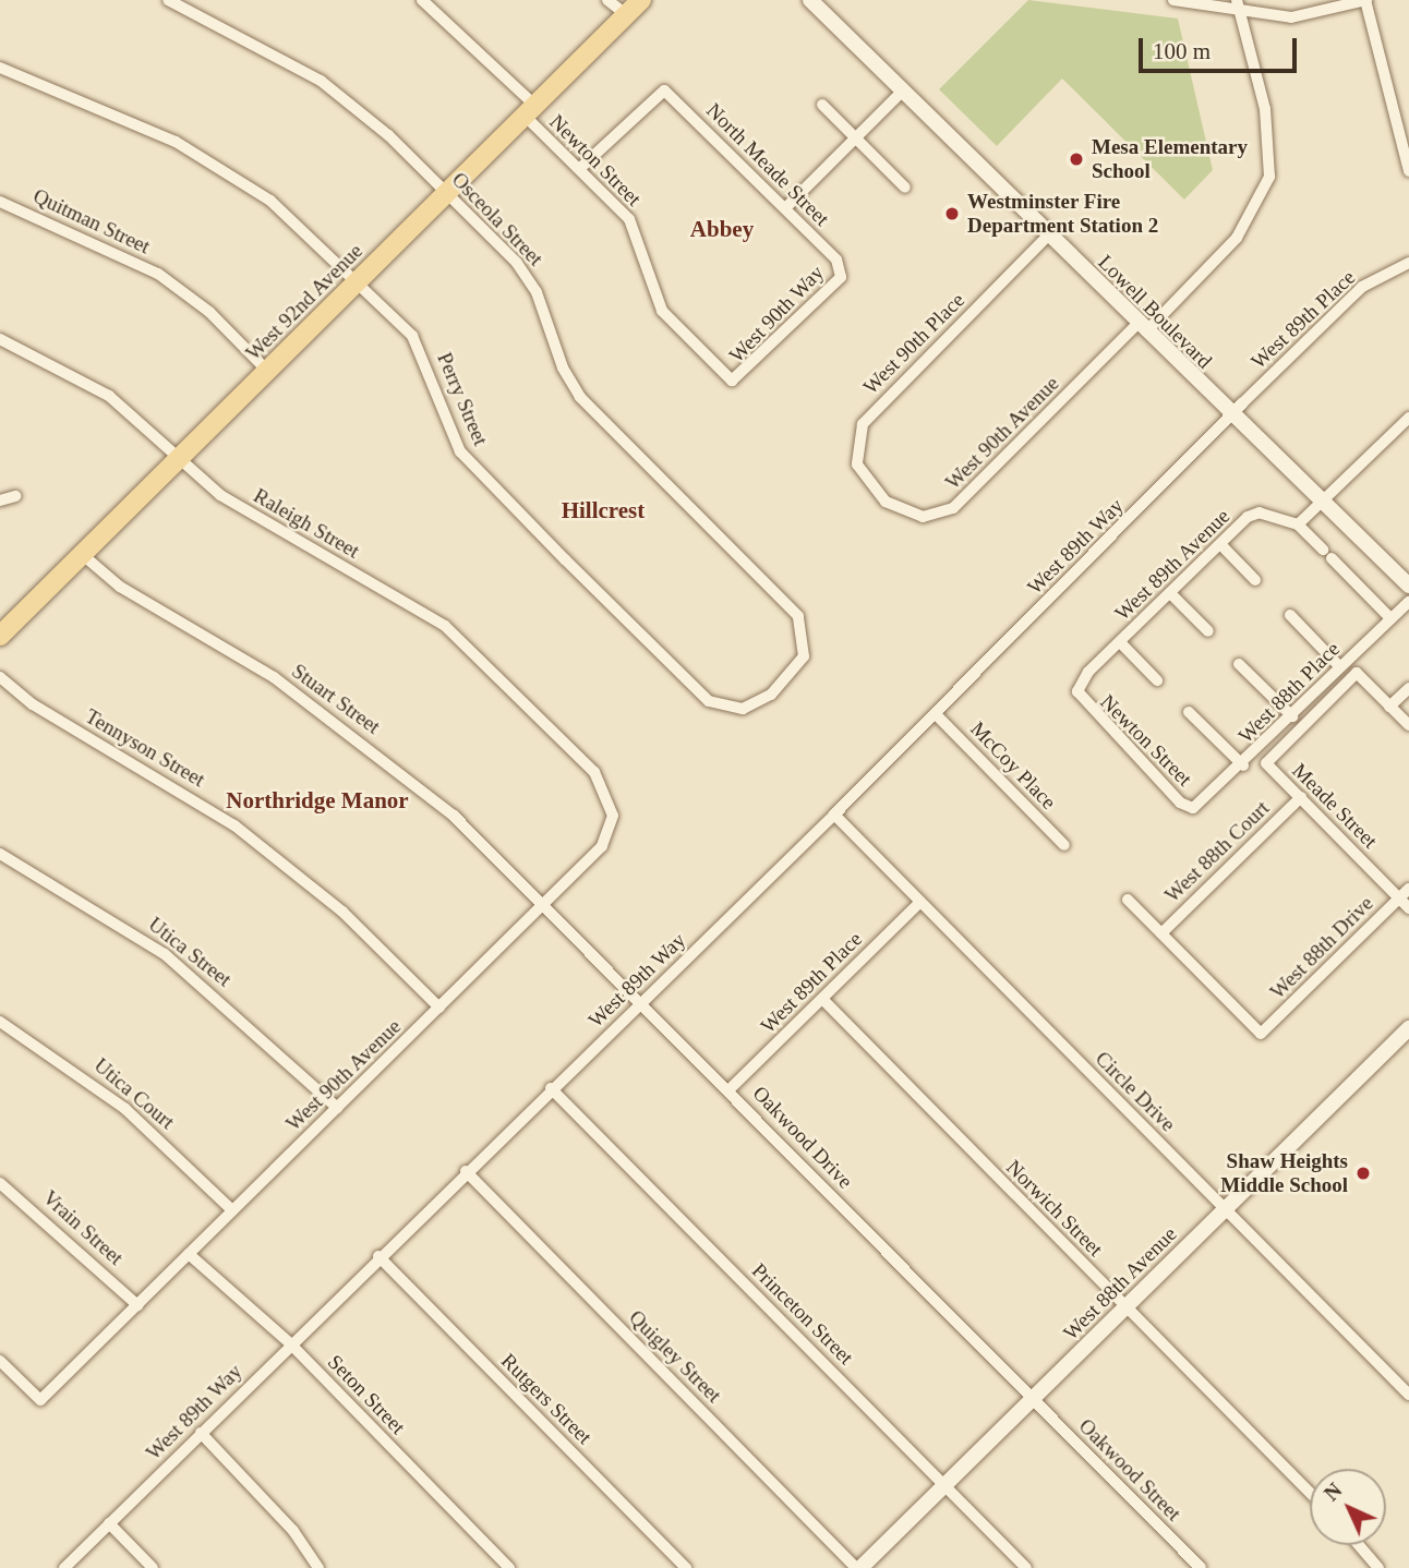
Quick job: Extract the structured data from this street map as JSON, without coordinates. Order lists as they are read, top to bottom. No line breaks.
{"streets":{"main road":["West 92nd Avenue"],"street":["Newton Street","North Meade Street","Osceola Street","Quitman Street","Lowell Boulevard","West 90th Way","West 89th Place","West 90th Place","Perry Street","West 90th Avenue","Raleigh Street","West 89th Way","West 89th Avenue","West 88th Place","Stuart Street","Tennyson Street","McCoy Place","Meade Street","West 88th Court","West 88th Drive","Utica Street","Circle Drive","Utica Court","Oakwood Drive","Norwich Street","Vrain Street","West 88th Avenue","Princeton Street","Quigley Street","Seton Street","Rutgers Street","Oakwood Street"]},"crossings":[["Newton Street","North Meade Street"],["Newton Street","West 92nd Avenue"],["Newton Street","West 90th Way"],["Newton Street","West 89th Avenue"],["Newton Street","West 88th Place"],["North Meade Street","West 90th Way"],["Osceola Street","West 92nd Avenue"],["Osceola Street","Perry Street"],["Quitman Street","West 92nd Avenue"],["West 92nd Avenue","Perry Street"],["West 92nd Avenue","Raleigh Street"],["West 92nd Avenue","Stuart Street"],["Lowell Boulevard","West 89th Place"],["Lowell Boulevard","West 90th Place"],["Lowell Boulevard","West 90th Avenue"],["Lowell Boulevard","West 89th Way"],["West 89th Place","West 89th Way"],["West 89th Place","Circle Drive"],["West 89th Place","Oakwood Drive"],["West 89th Place","Norwich Street"],["West 90th Place","West 90th Avenue"],["West 90th Avenue","Raleigh Street"],["West 90th Avenue","Stuart Street"],["West 90th Avenue","Tennyson Street"],["West 90th Avenue","Utica Street"],["West 90th Avenue","Utica Court"],["West 90th Avenue","Oakwood Drive"],["West 90th Avenue","Vrain Street"],["West 90th Avenue","Seton Street"],["West 89th Way","McCoy Place"],["West 89th Way","Circle Drive"],["West 89th Way","Oakwood Drive"],["West 89th Way","Princeton Street"],["West 89th Way","Quigley Street"],["West 89th Way","Seton Street"],["West 89th Way","Rutgers Street"],["Stuart Street","Oakwood Drive"],["Meade Street","West 88th Court"],["Meade Street","West 88th Drive"],["West 88th Court","West 88th Drive"],["Circle Drive","West 88th Avenue"],["Oakwood Drive","West 88th Avenue"],["Oakwood Drive","Oakwood Street"],["Norwich Street","West 88th Avenue"],["West 88th Avenue","Princeton Street"],["West 88th Avenue","Quigley Street"],["West 88th Avenue","Oakwood Street"]],"districts":["Abbey","Hillcrest","Northridge Manor"],"places":["Mesa Elementary School","Westminster Fire Department Station 2","Shaw Heights Middle School"],"scale_bar":"100 m","north":"top left"}
